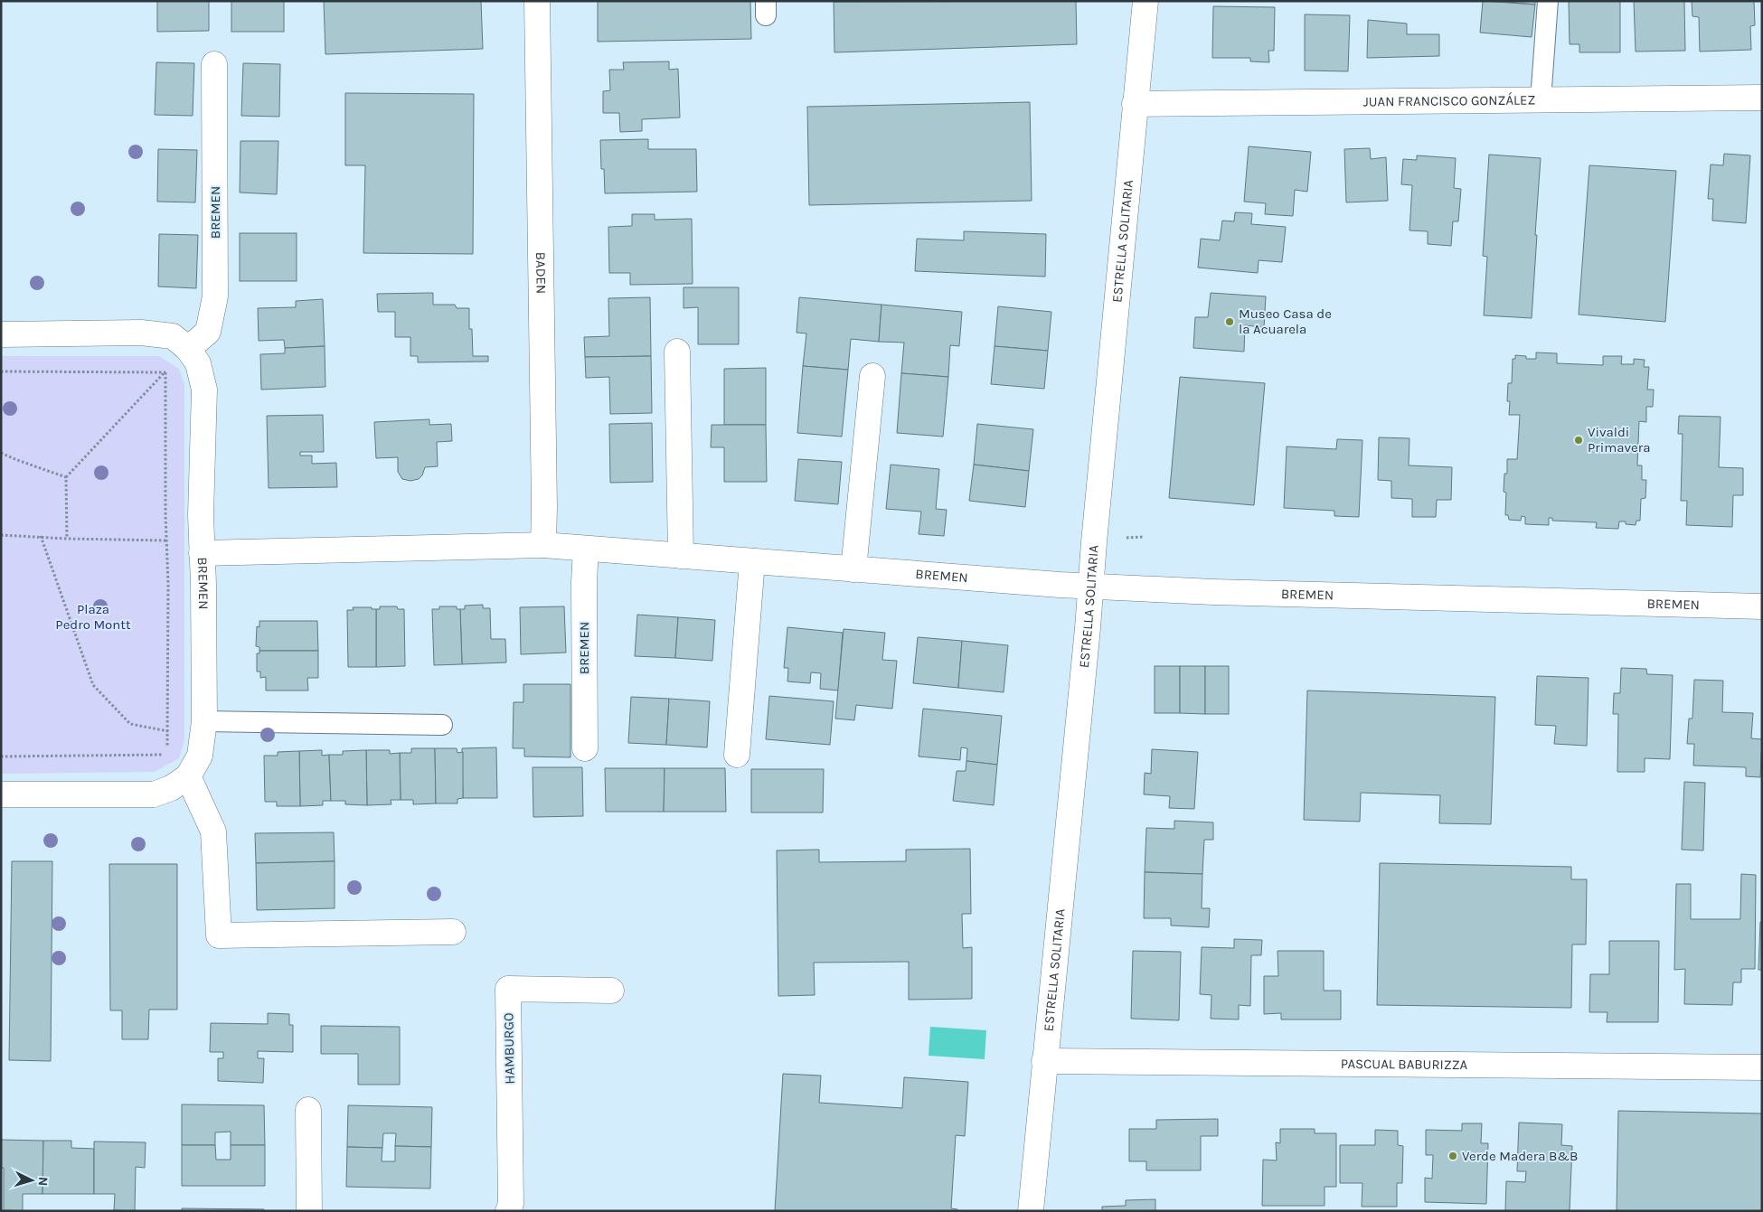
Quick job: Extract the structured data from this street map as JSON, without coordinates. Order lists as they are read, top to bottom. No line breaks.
{"streets":{"street":["JUAN FRANCISCO GONZÁLEZ","BREMEN","ESTRELLA SOLITARIA","BADEN","HAMBURGO","PASCUAL BABURIZZA"]},"crossings":[["JUAN FRANCISCO GONZÁLEZ","ESTRELLA SOLITARIA"],["BREMEN","ESTRELLA SOLITARIA"],["BREMEN","BADEN"],["ESTRELLA SOLITARIA","PASCUAL BABURIZZA"]],"parks":["Plaza Pedro Montt"],"places":["Museo Casa de la Acuarela","Vivaldi Primavera","Verde Madera B&B"],"north":"right"}
